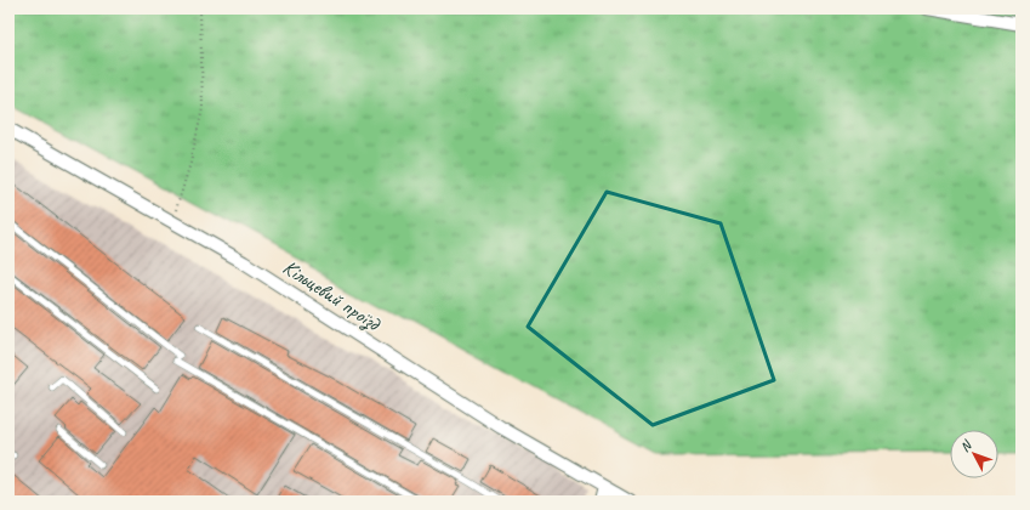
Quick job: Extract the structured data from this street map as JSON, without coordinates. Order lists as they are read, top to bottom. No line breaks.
{"streets":{"street":["Кільцевий проїзд"]},"north":"top left"}
